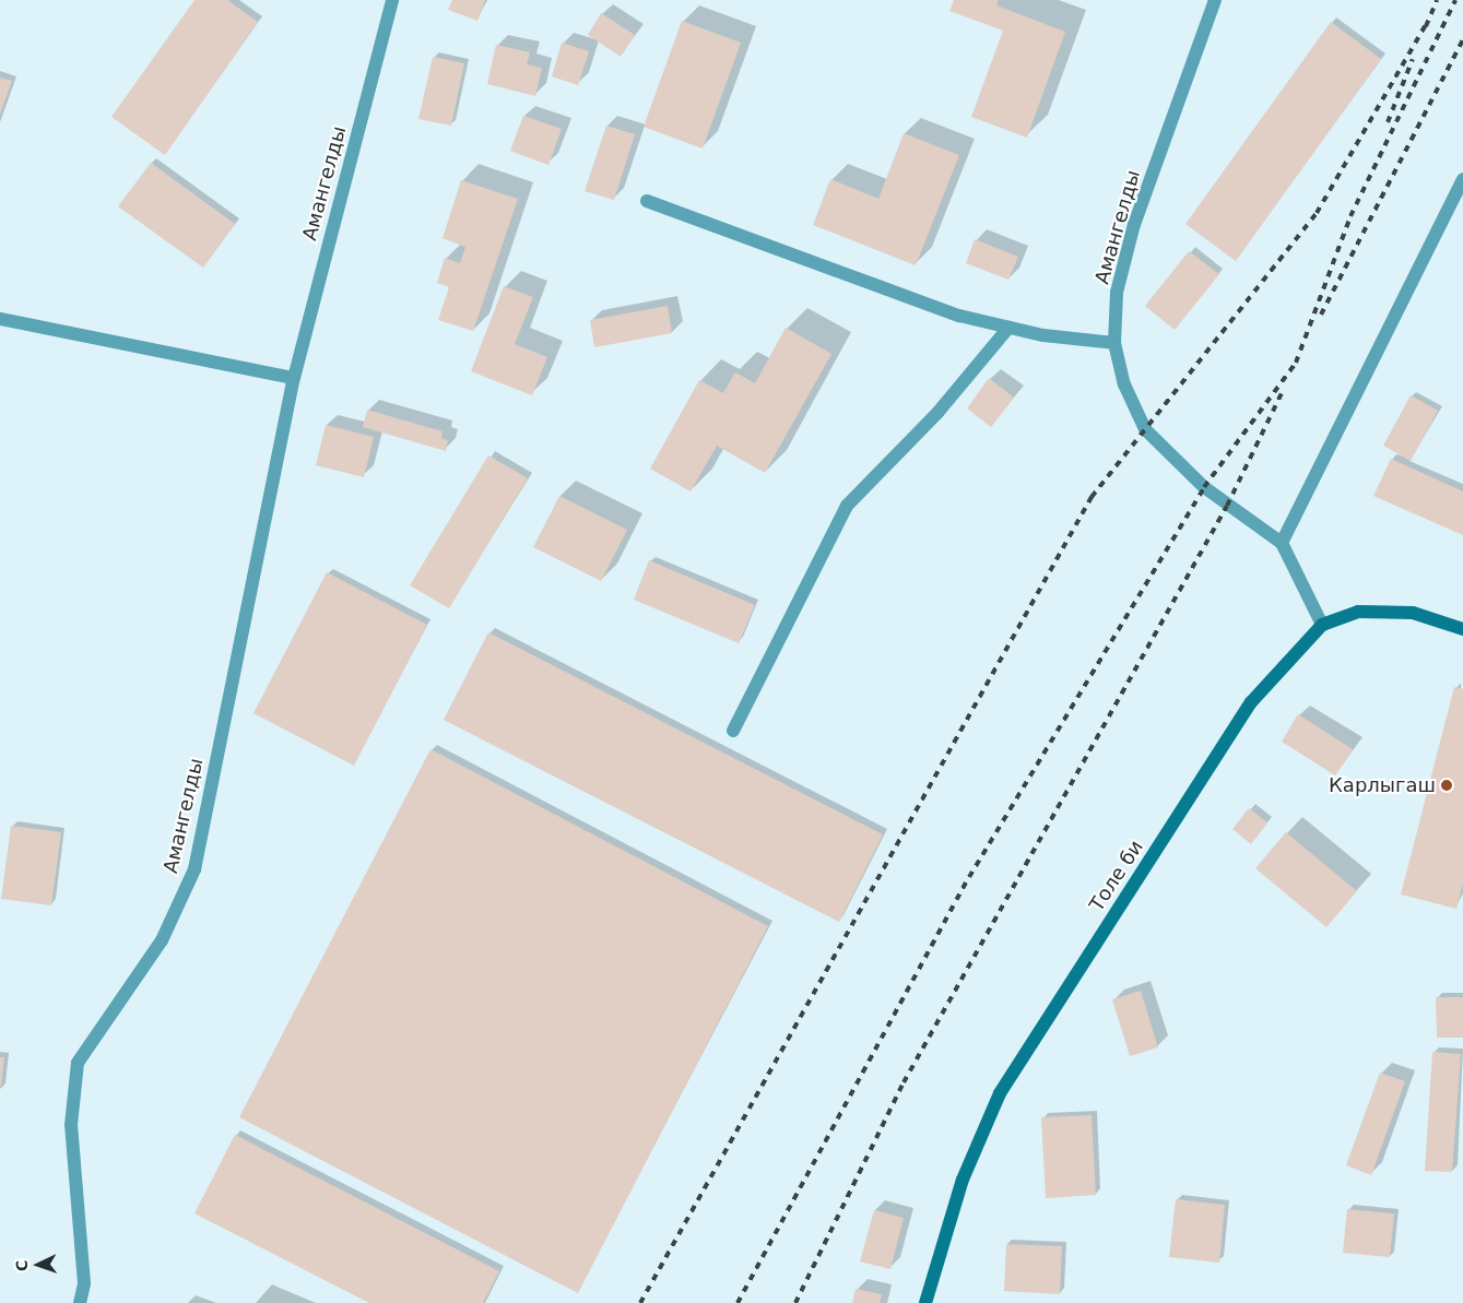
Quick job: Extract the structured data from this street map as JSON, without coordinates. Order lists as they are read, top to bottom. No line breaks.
{"streets":{"main road":["Толе би"],"street":["Амангелды"]},"crossings":[["Амангелды","Толе би"]],"places":["Карлыгаш"],"north":"left"}
